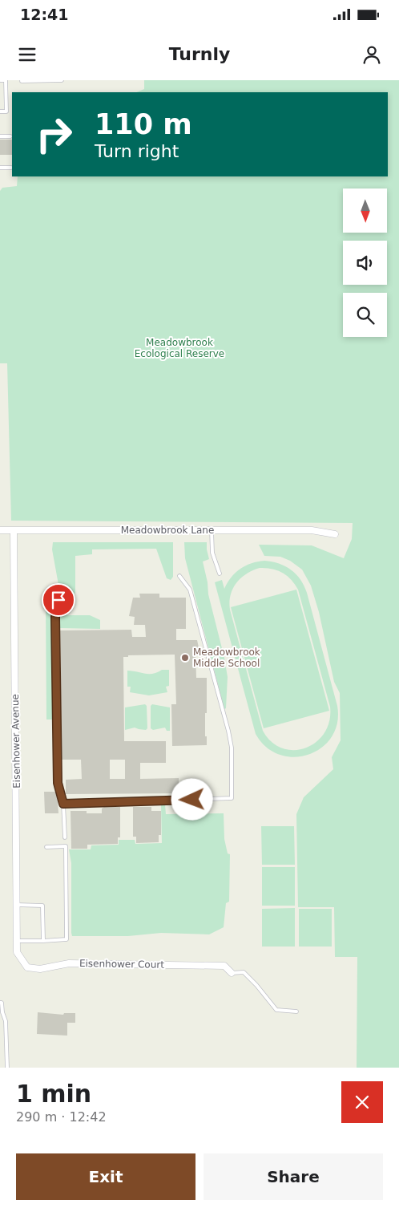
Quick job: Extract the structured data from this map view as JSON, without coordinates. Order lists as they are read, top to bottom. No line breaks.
{"streets":{"street":["Meadowbrook Lane","Eisenhower Avenue","Eisenhower Court"]},"crossings":[["Meadowbrook Lane","Eisenhower Avenue"],["Eisenhower Avenue","Eisenhower Court"]],"parks":["Meadowbrook Ecological Reserve"],"places":["Meadowbrook Middle School"],"north":"bottom","page":{"status":"12:41","header":"Turnly","turn":["110 m","Turn right"],"heading":["1 min","290 m · 12:42"],"buttons":["Exit","Share"]}}
